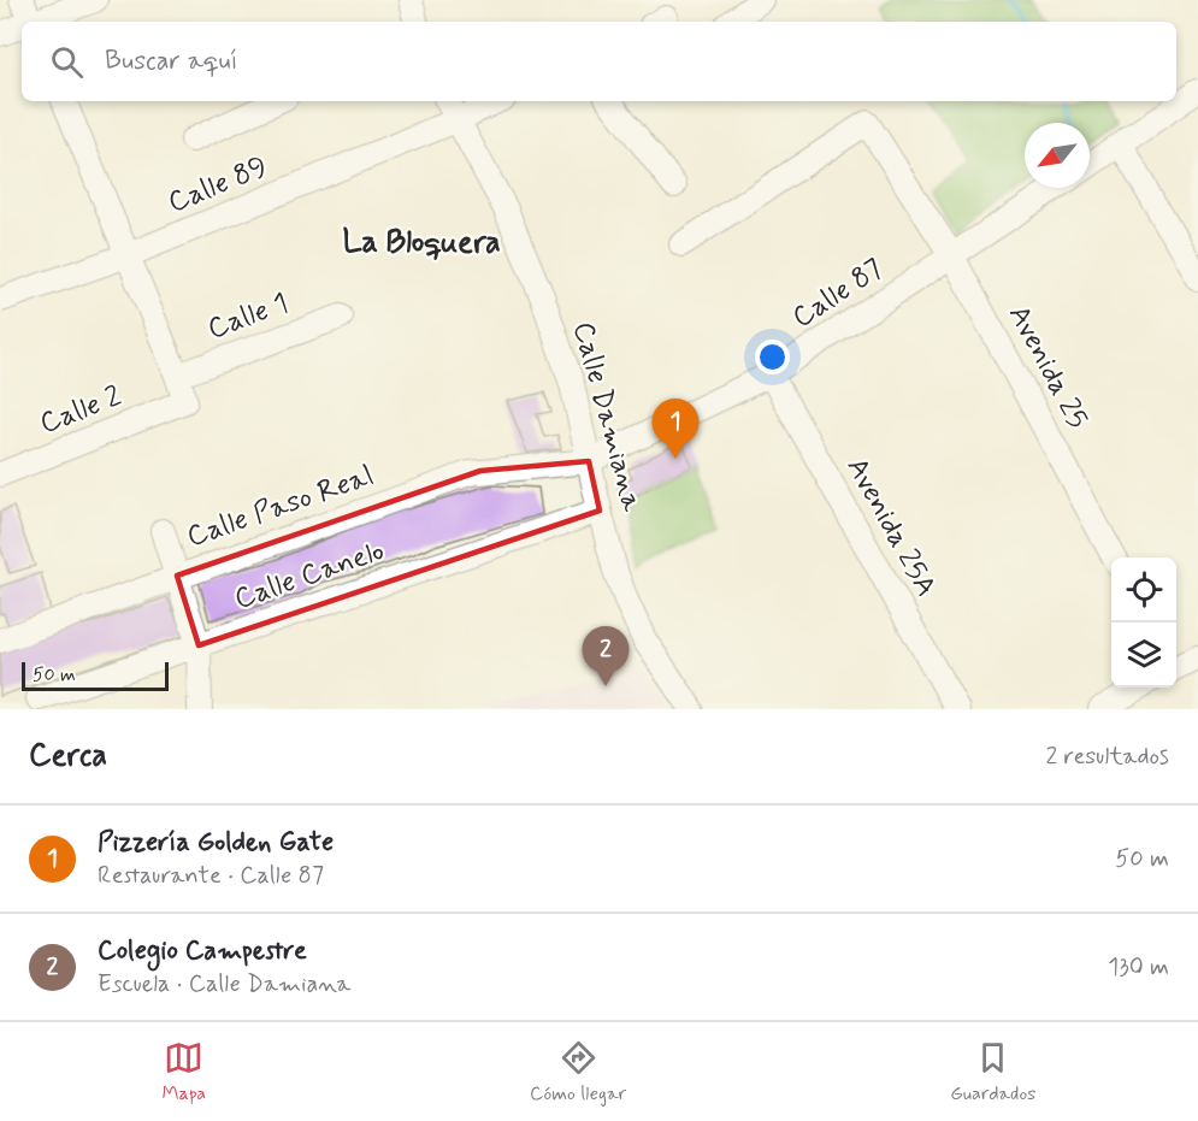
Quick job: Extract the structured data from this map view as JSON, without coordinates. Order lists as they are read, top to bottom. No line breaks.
{"streets":{"street":["Calle 89","Calle 87","Calle 1","Avenida 25","Calle 2","Calle Damiana","Calle Paso Real","Avenida 25A","Calle Canelo"]},"crossings":[["Calle 89","Calle Damiana"],["Calle 87","Avenida 25"],["Calle 87","Calle Damiana"],["Calle 87","Calle Paso Real"],["Calle 87","Avenida 25A"],["Calle 1","Calle 2"],["Calle Damiana","Calle Paso Real"],["Calle Damiana","Calle Canelo"]],"districts":["La Bloquera"],"scale_bar":"50 m","north":"bottom left","page":{"search":"Buscar aquí","pins":["1","2"],"scale":"50 m","heading":["Cerca","2 resultados"],"list":[{"mark":"1","name":"Pizzería Golden Gate","note":"Restaurante · Calle 87","value":"50 m"},{"mark":"2","name":"Colegio Campestre","note":"Escuela · Calle Damiana","value":"130 m"}],"nav":["Mapa","Cómo llegar","Guardados"]}}
